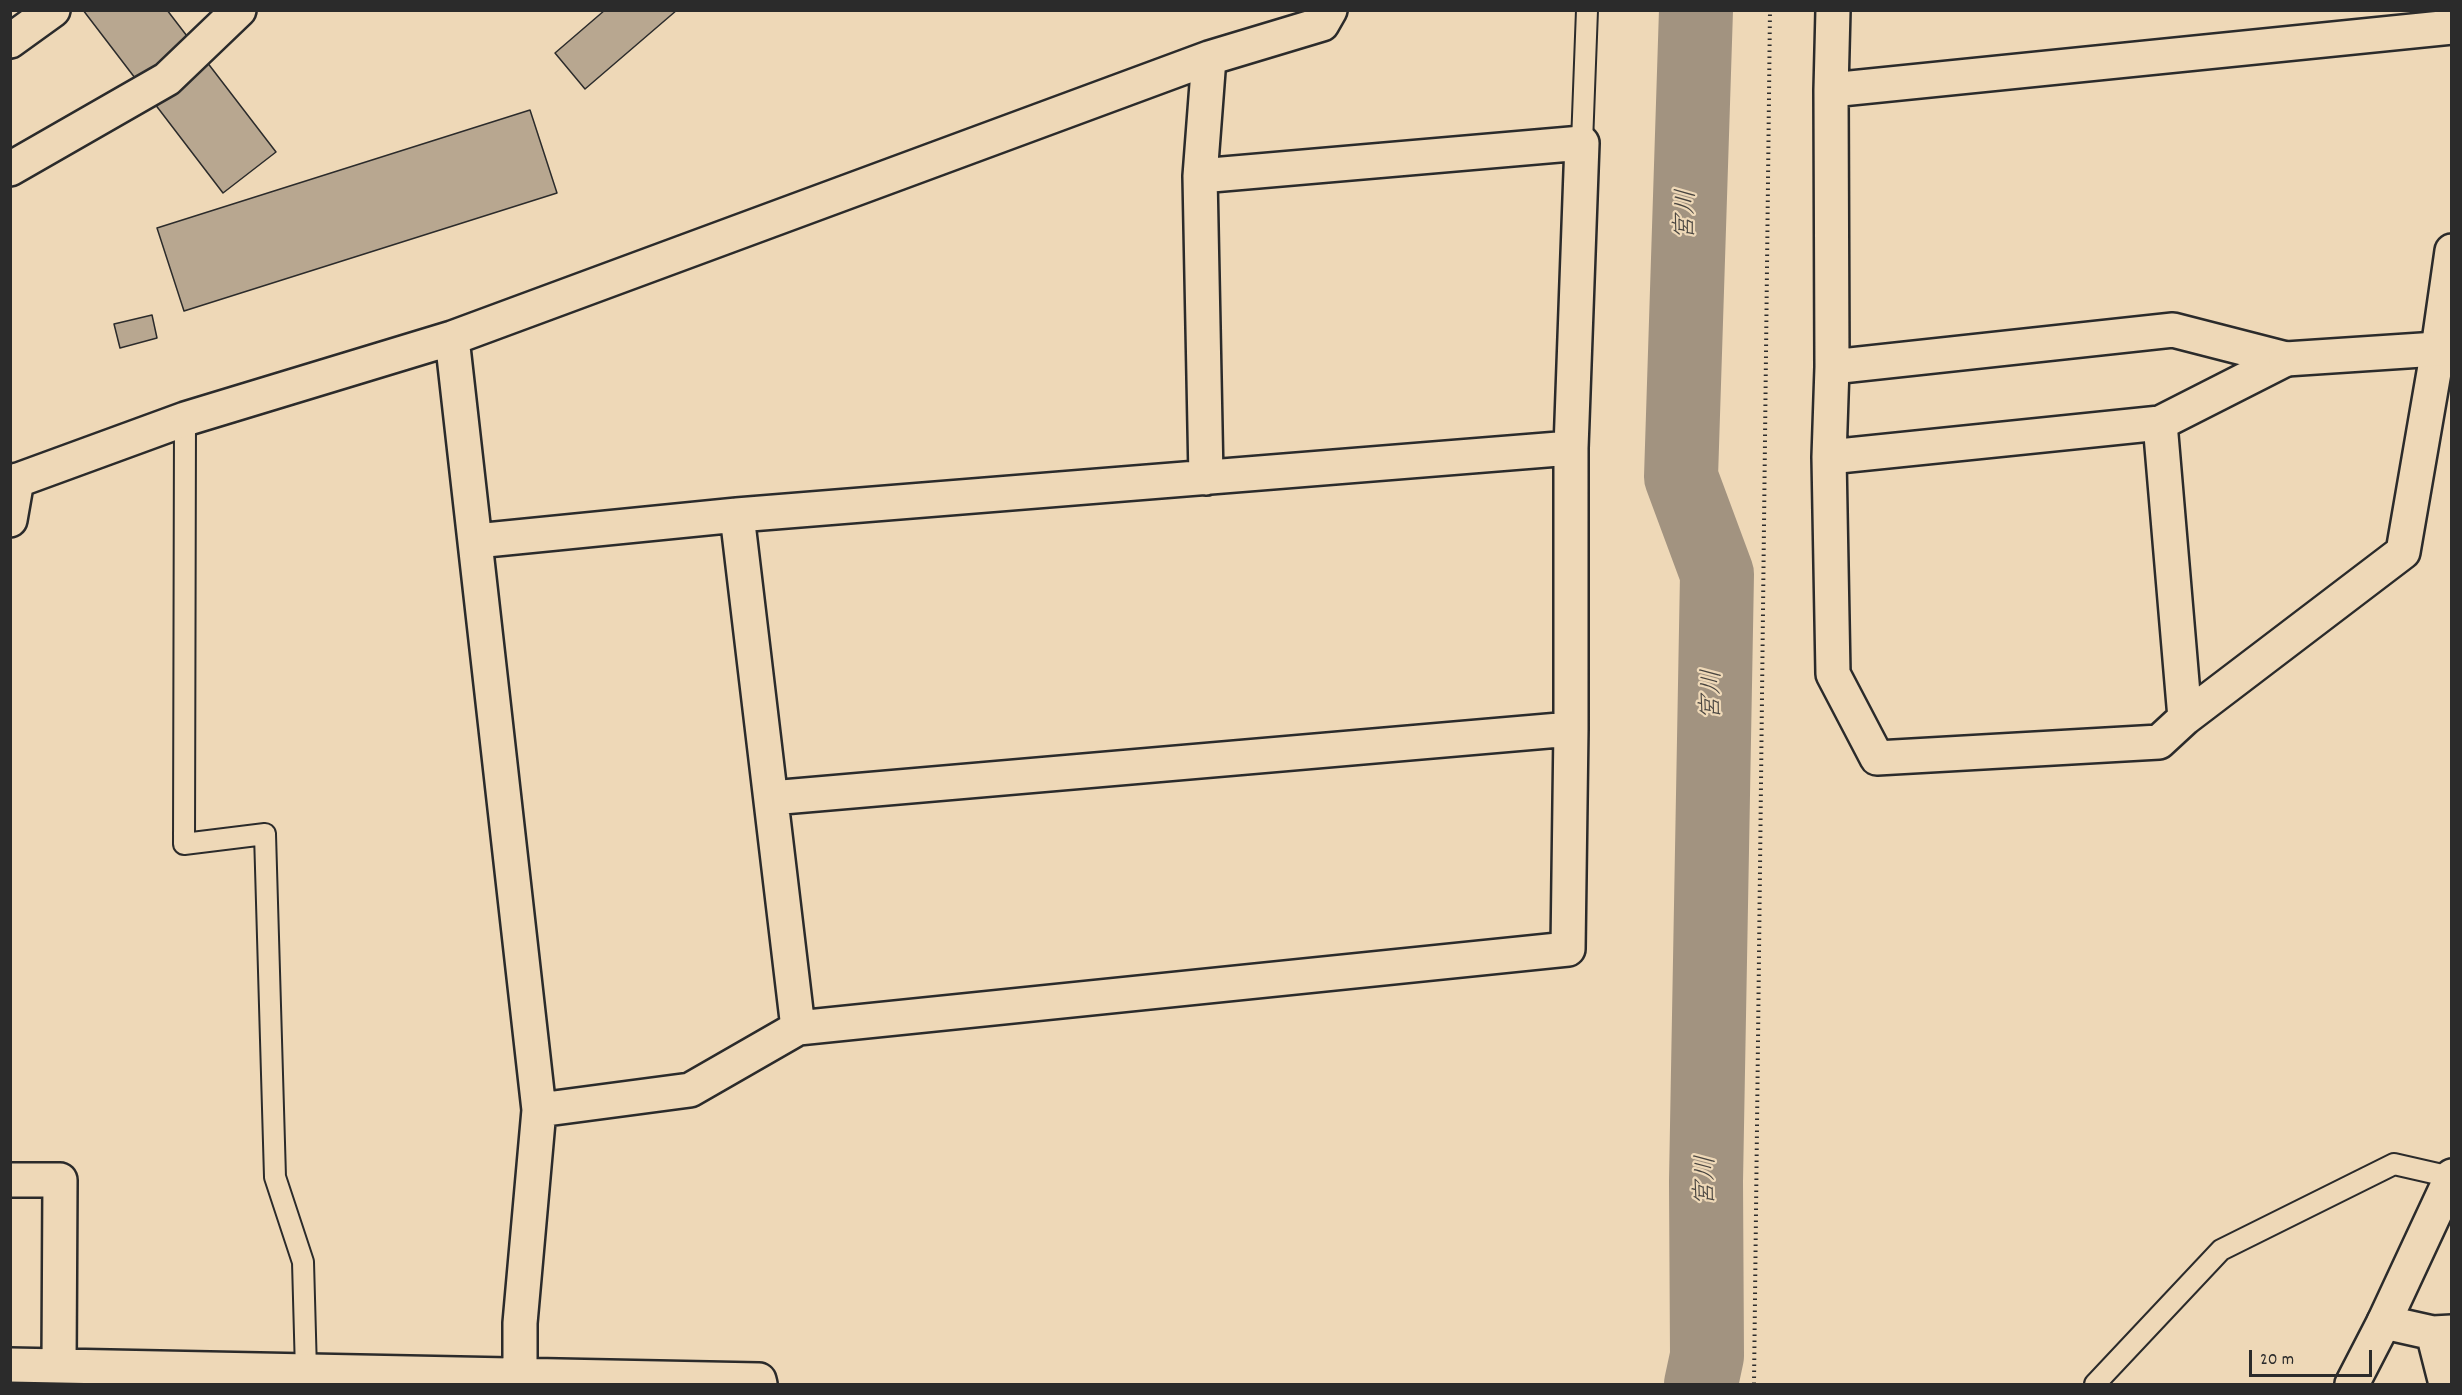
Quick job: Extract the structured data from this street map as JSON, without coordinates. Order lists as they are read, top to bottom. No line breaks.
{"water":["宮川"],"scale_bar":"20 m"}
